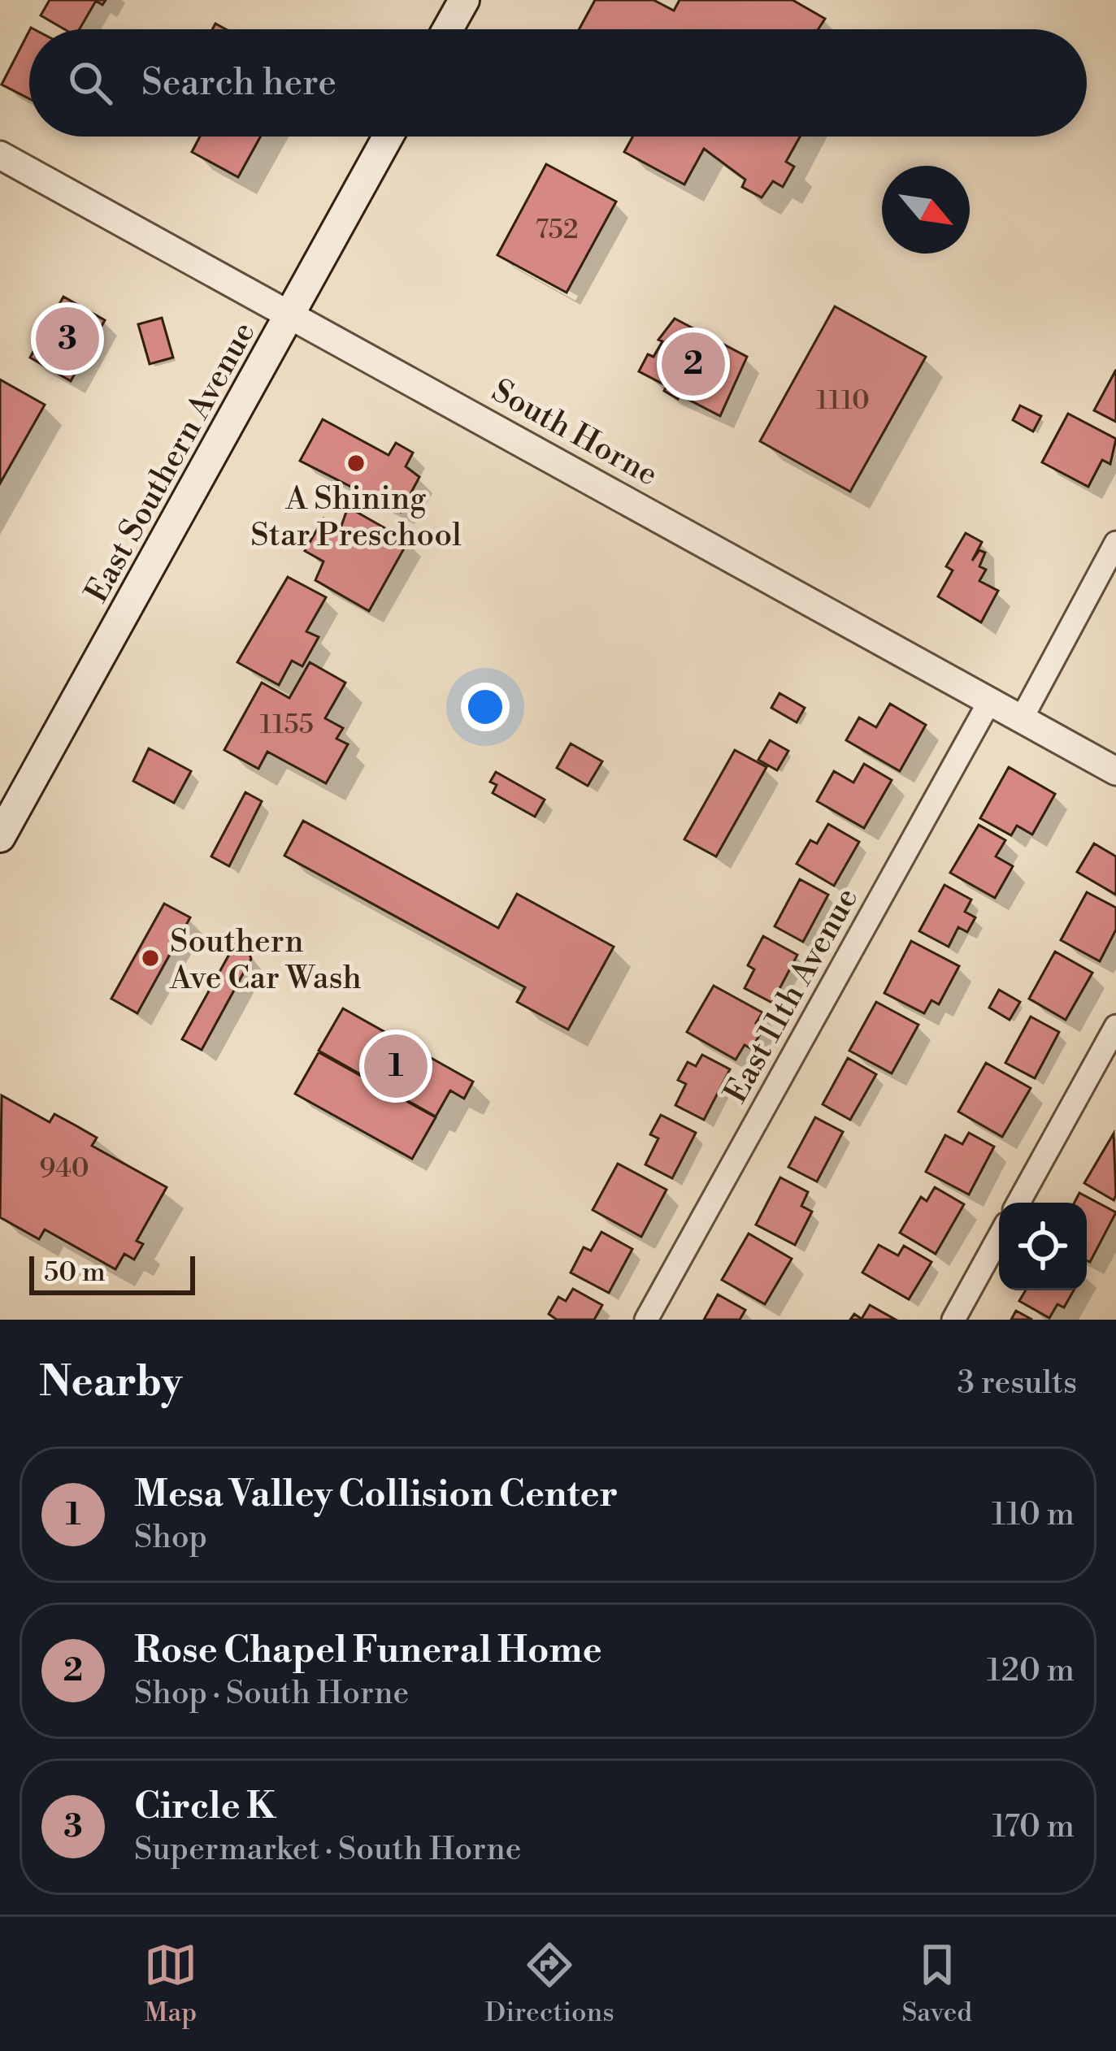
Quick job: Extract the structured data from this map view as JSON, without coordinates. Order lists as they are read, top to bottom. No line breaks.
{"streets":{"main road":["East Southern Avenue"],"street":["South Horne","East 11th Avenue"]},"crossings":[["South Horne","East Southern Avenue"],["South Horne","East 11th Avenue"]],"places":["A Shining Star Preschool","Southern Ave Car Wash"],"house_numbers":["752","1110","1155","940"],"scale_bar":"50 m","north":"bottom right","page":{"search":"Search here","pins":["3","2","1"],"scale":"50 m","heading":["Nearby","3 results"],"list":[{"mark":"1","name":"Mesa Valley Collision Center","note":"Shop","value":"110 m"},{"mark":"2","name":"Rose Chapel Funeral Home","note":"Shop · South Horne","value":"120 m"},{"mark":"3","name":"Circle K","note":"Supermarket · South Horne","value":"170 m"}],"nav":["Map","Directions","Saved"]}}
